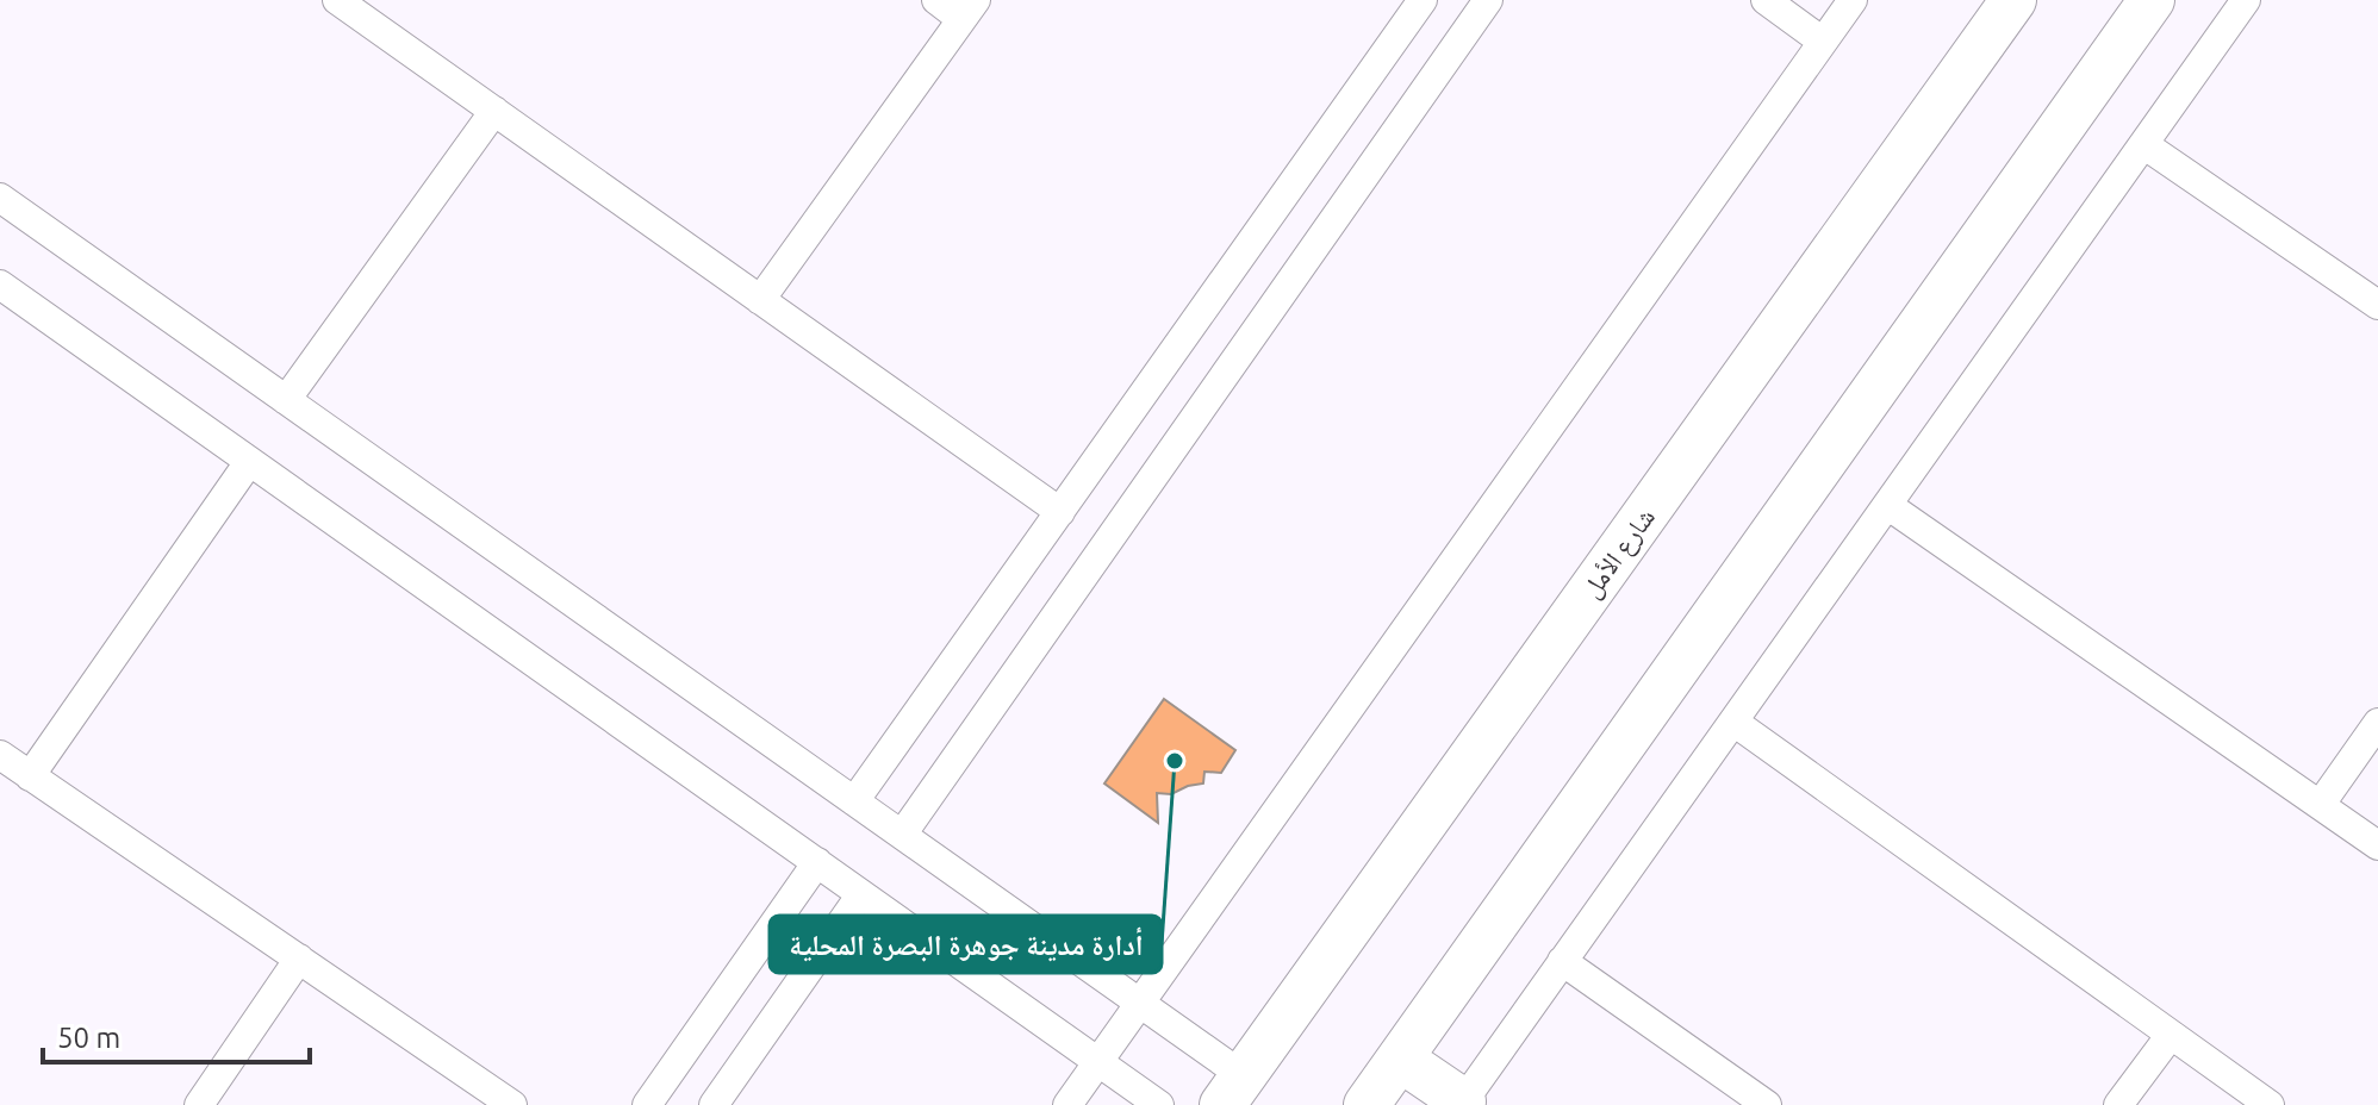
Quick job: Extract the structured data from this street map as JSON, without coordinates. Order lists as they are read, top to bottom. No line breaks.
{"streets":{"main road":["شارع الأمل"]},"places":["أدارة مدينة جوهرة البصرة المحلية"],"scale_bar":"50 m"}
